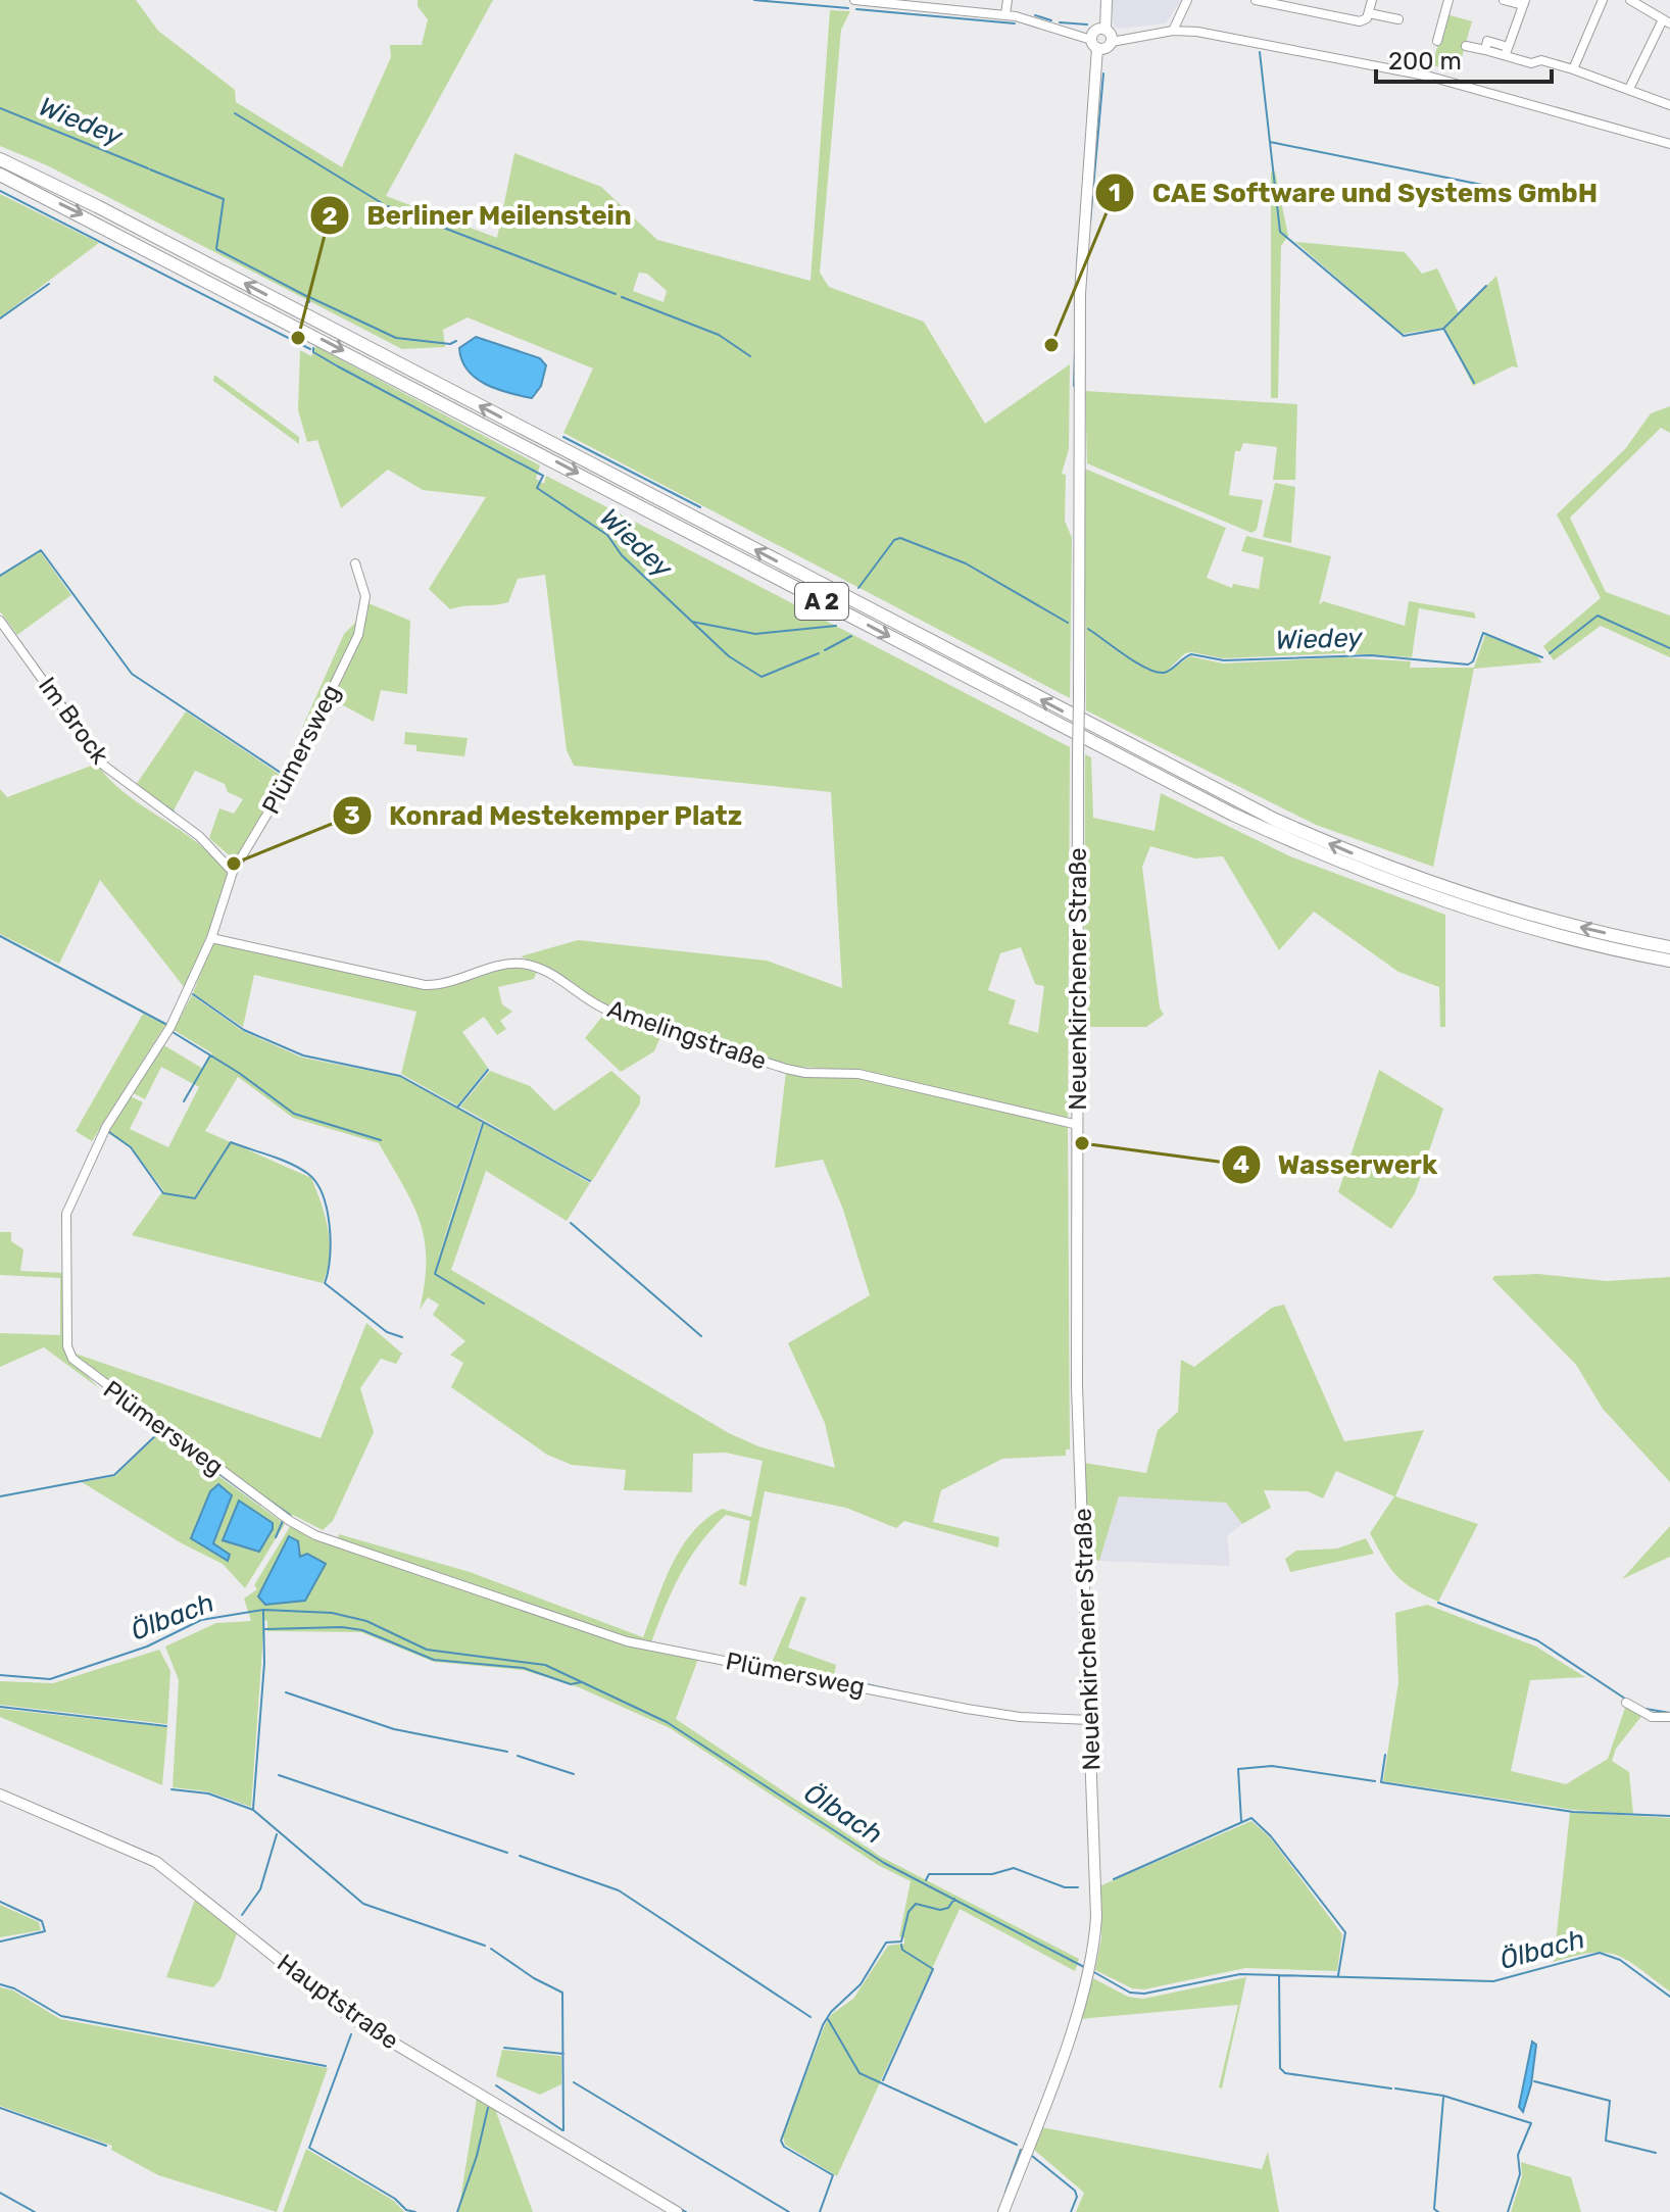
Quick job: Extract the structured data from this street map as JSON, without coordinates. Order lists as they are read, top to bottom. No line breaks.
{"streets":{"highway":["A 2"],"main road":["Neuenkirchener Straße","Hauptstraße"],"street":["Im Brock","Plümersweg","Amelingstraße"]},"crossings":[["Im Brock","Plümersweg"],["Plümersweg","Neuenkirchener Straße"],["Plümersweg","Amelingstraße"],["Neuenkirchener Straße","Amelingstraße"]],"water":["Wiedey","Ölbach"],"places":["Berliner Meilenstein","CAE Software und Systems GmbH","Konrad Mestekemper Platz","Wasserwerk"],"scale_bar":"200 m"}
